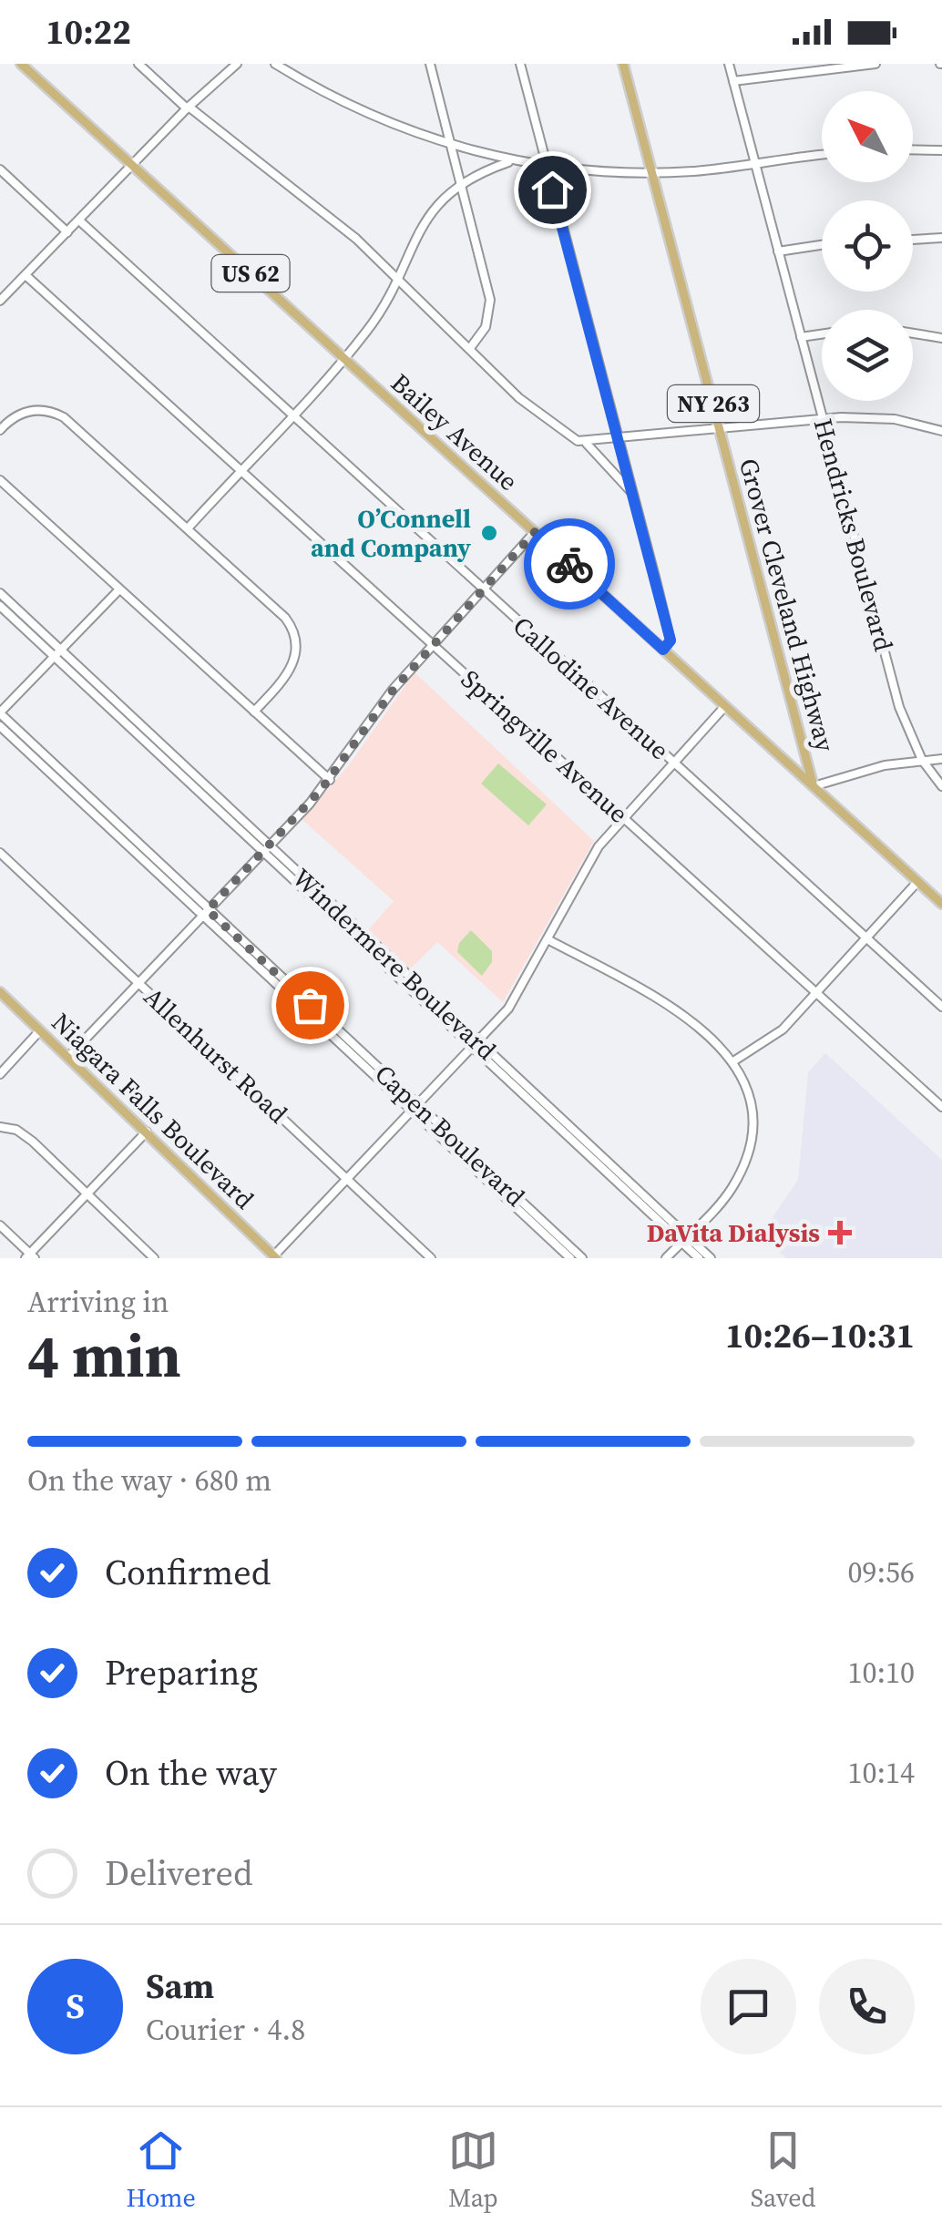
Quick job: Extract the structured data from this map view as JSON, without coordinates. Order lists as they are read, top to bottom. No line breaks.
{"streets":{"main road":["US 62","NY 263","Bailey Avenue","Grover Cleveland Highway","Niagara Falls Boulevard"],"street":["Hendricks Boulevard","Callodine Avenue","Springville Avenue","Windermere Boulevard","Allenhurst Road","Capen Boulevard"]},"crossings":[["Bailey Avenue","Grover Cleveland Highway"]],"places":{"other":["O’Connell and Company"],"health":["DaVita Dialysis"]},"north":"top left","page":{"status":"10:22","heading":["4 min","Arriving in","10:26–10:31"],"panel":["Sam","Courier · 4.8"],"bar":"On the way · 680 m","list":[["Confirmed","09:56"],["Preparing","10:10"],["On the way","10:14"],"Delivered"],"round":"S","tabs":["Home","Map","Saved"]}}
